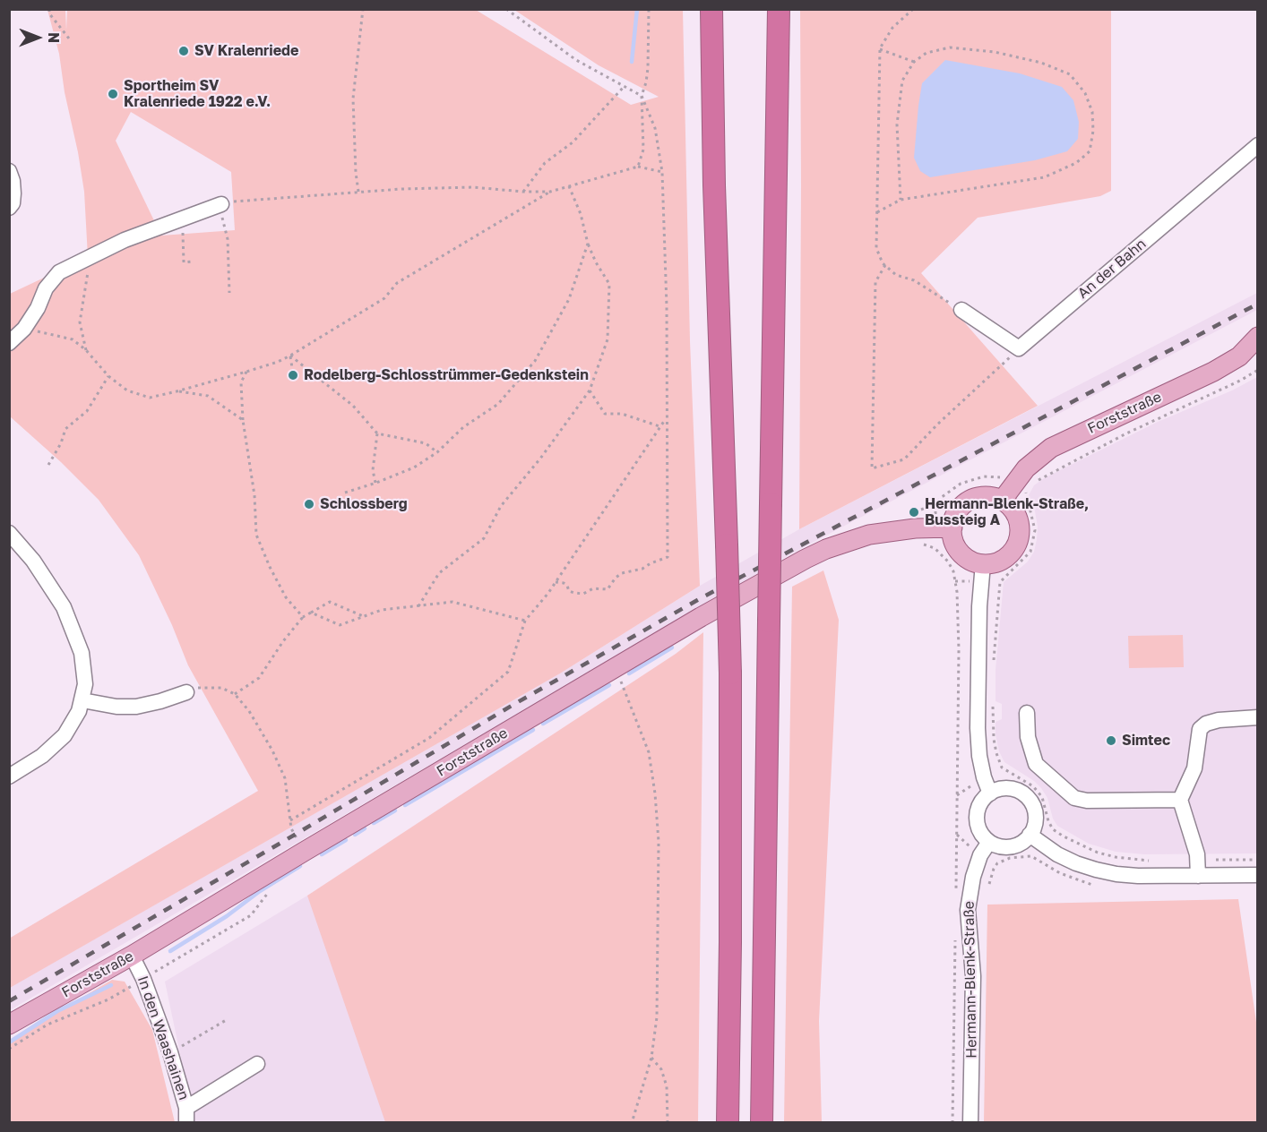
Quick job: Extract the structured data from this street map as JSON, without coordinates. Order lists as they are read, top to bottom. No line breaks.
{"streets":{"main road":["Forststraße"],"street":["An der Bahn","Hermann-Blenk-Straße","In den Waashainen"]},"crossings":[["Forststraße","In den Waashainen"]],"places":["SV Kralenriede","Sportheim SV Kralenriede 1922 e.V.","Rodelberg-Schlosstrümmer-Gedenkstein","Schlossberg","Hermann-Blenk-Straße, Bussteig A","Simtec"],"north":"right"}
